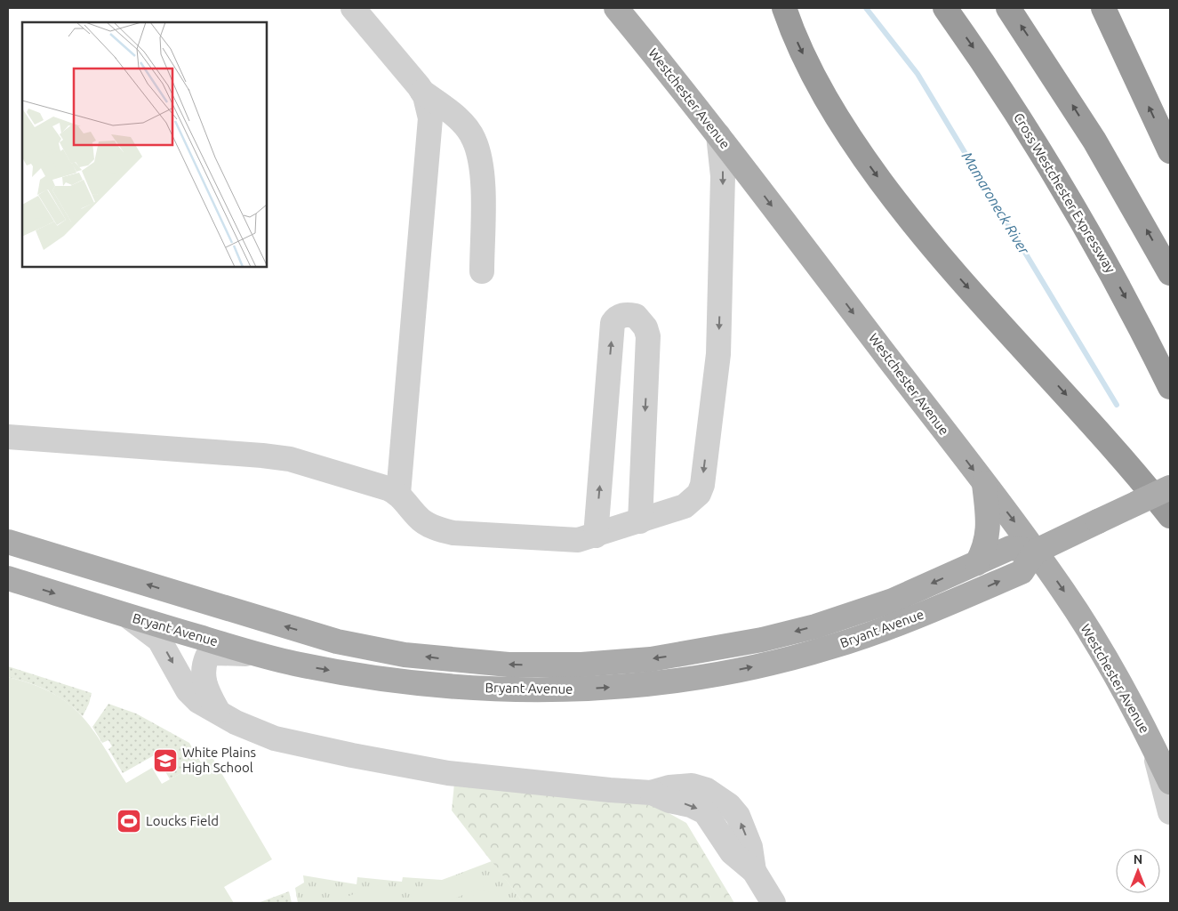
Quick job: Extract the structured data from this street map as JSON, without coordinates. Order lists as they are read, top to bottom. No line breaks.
{"streets":{"highway":["Cross Westchester Expressway"],"main road":["Westchester Avenue","Bryant Avenue"]},"crossings":[["Westchester Avenue","Bryant Avenue"]],"one_way":["Westchester Avenue"],"water":["Mamaroneck River"],"places":{"school or university":["White Plains High School"],"sports":["Loucks Field"]},"north":"top"}
